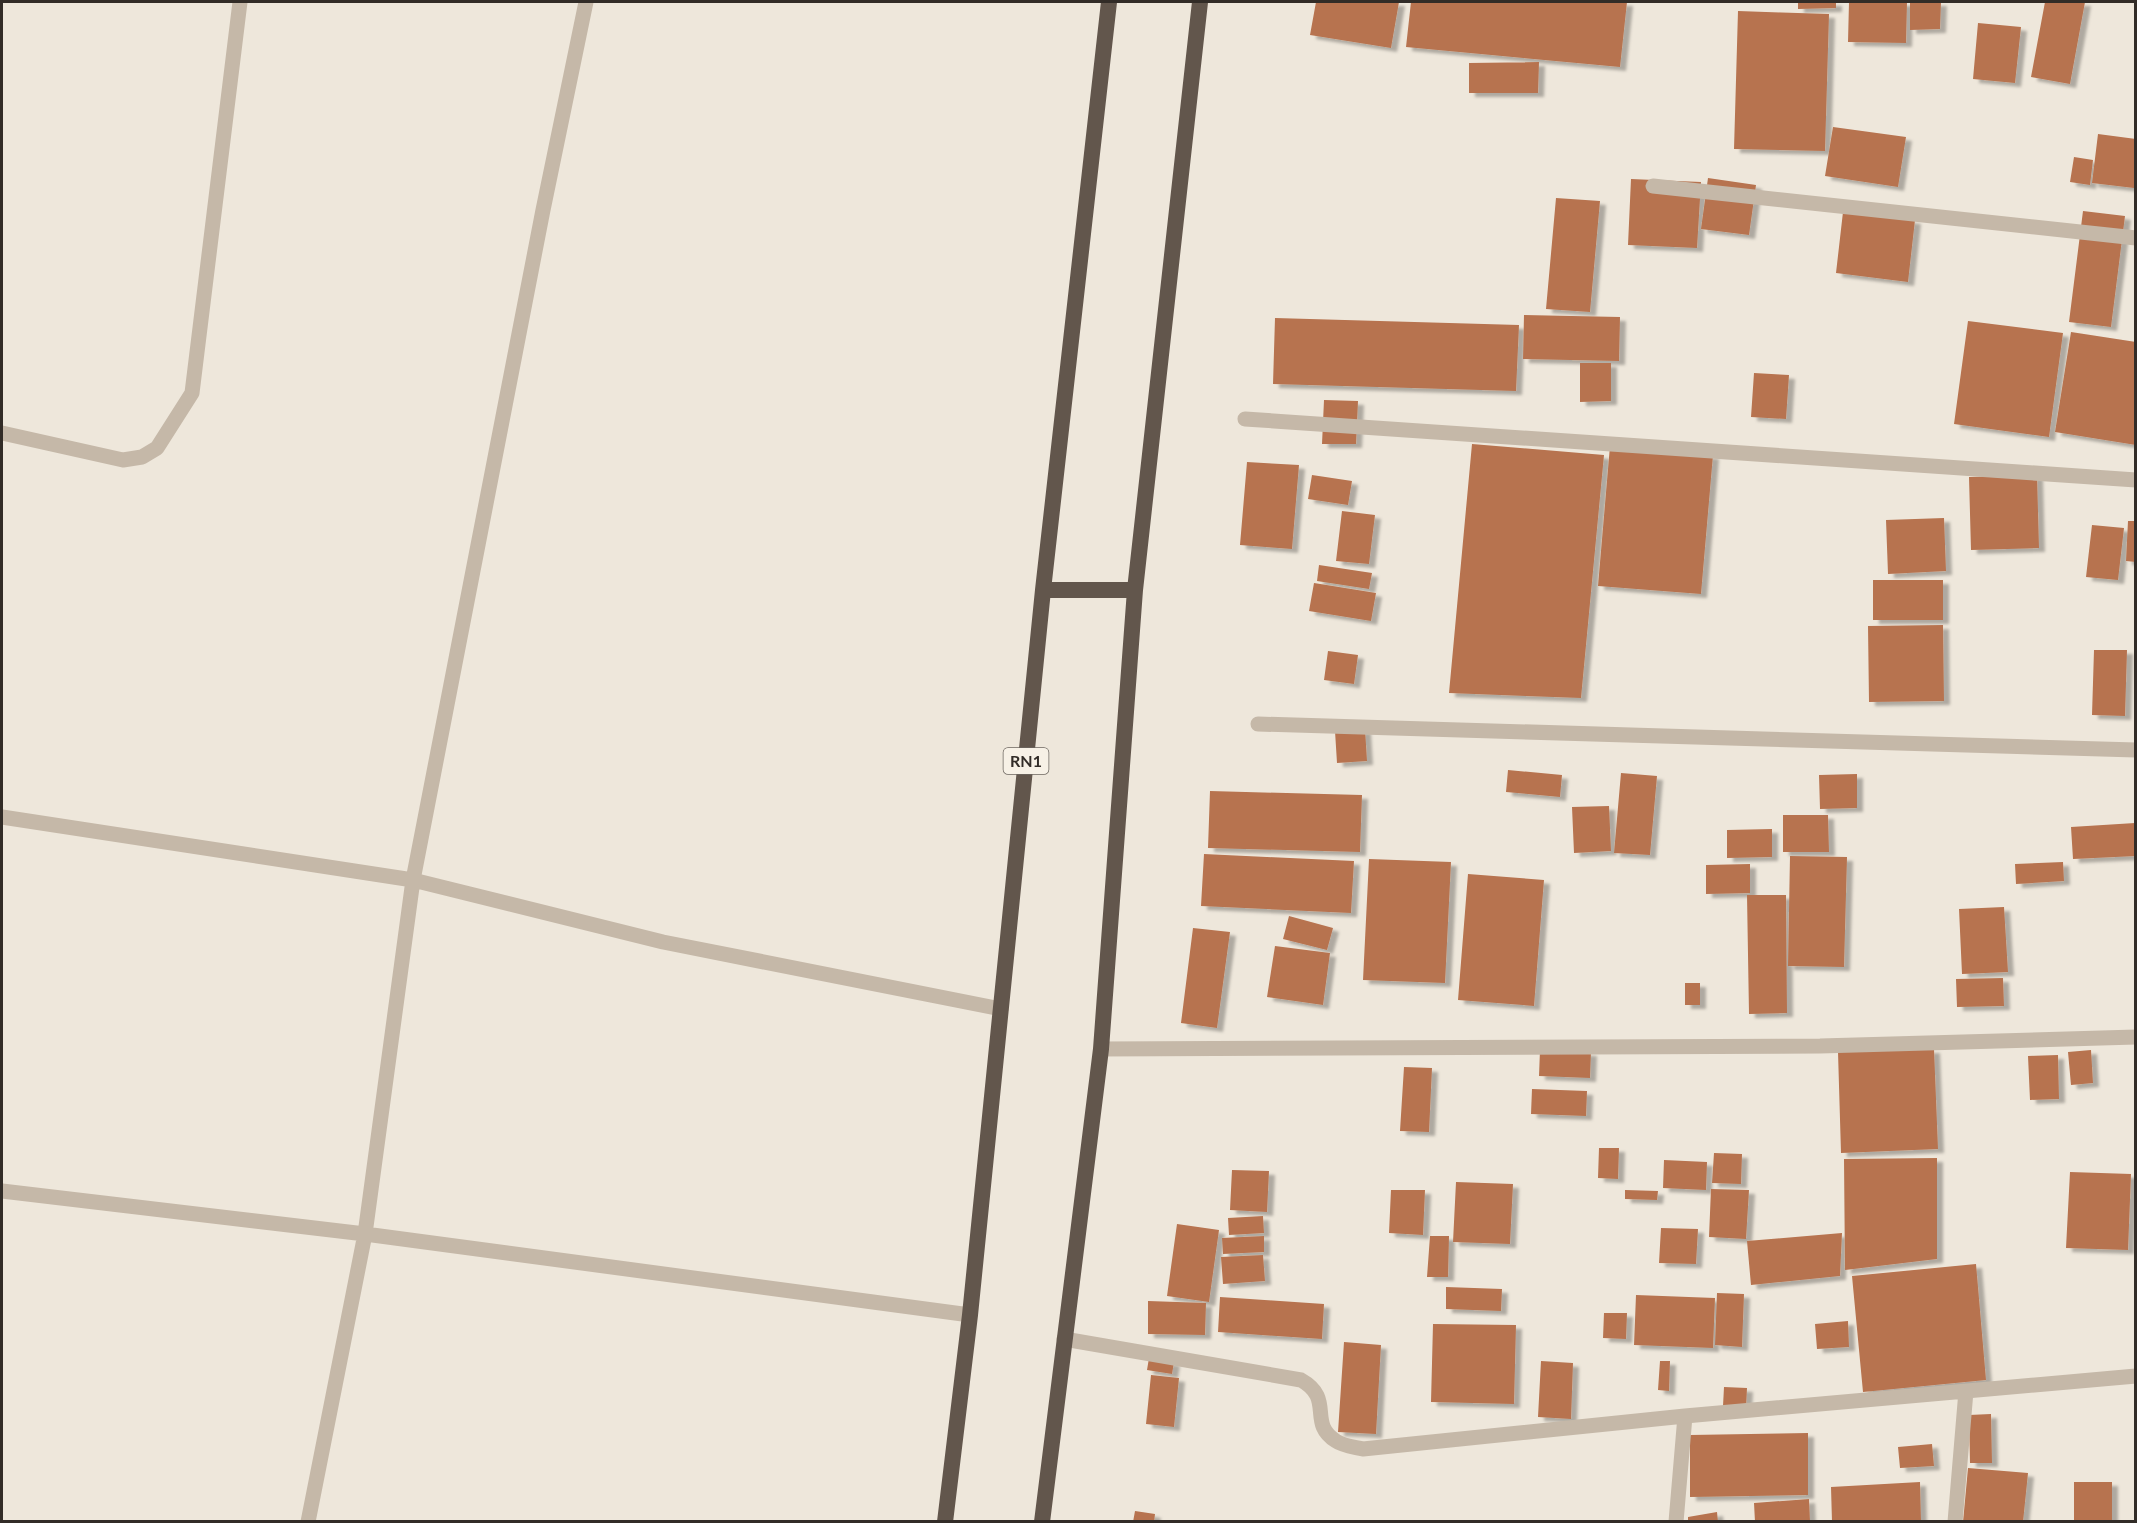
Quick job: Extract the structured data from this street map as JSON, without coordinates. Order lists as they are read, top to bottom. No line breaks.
{"streets":{"highway":["RN1"]}}
